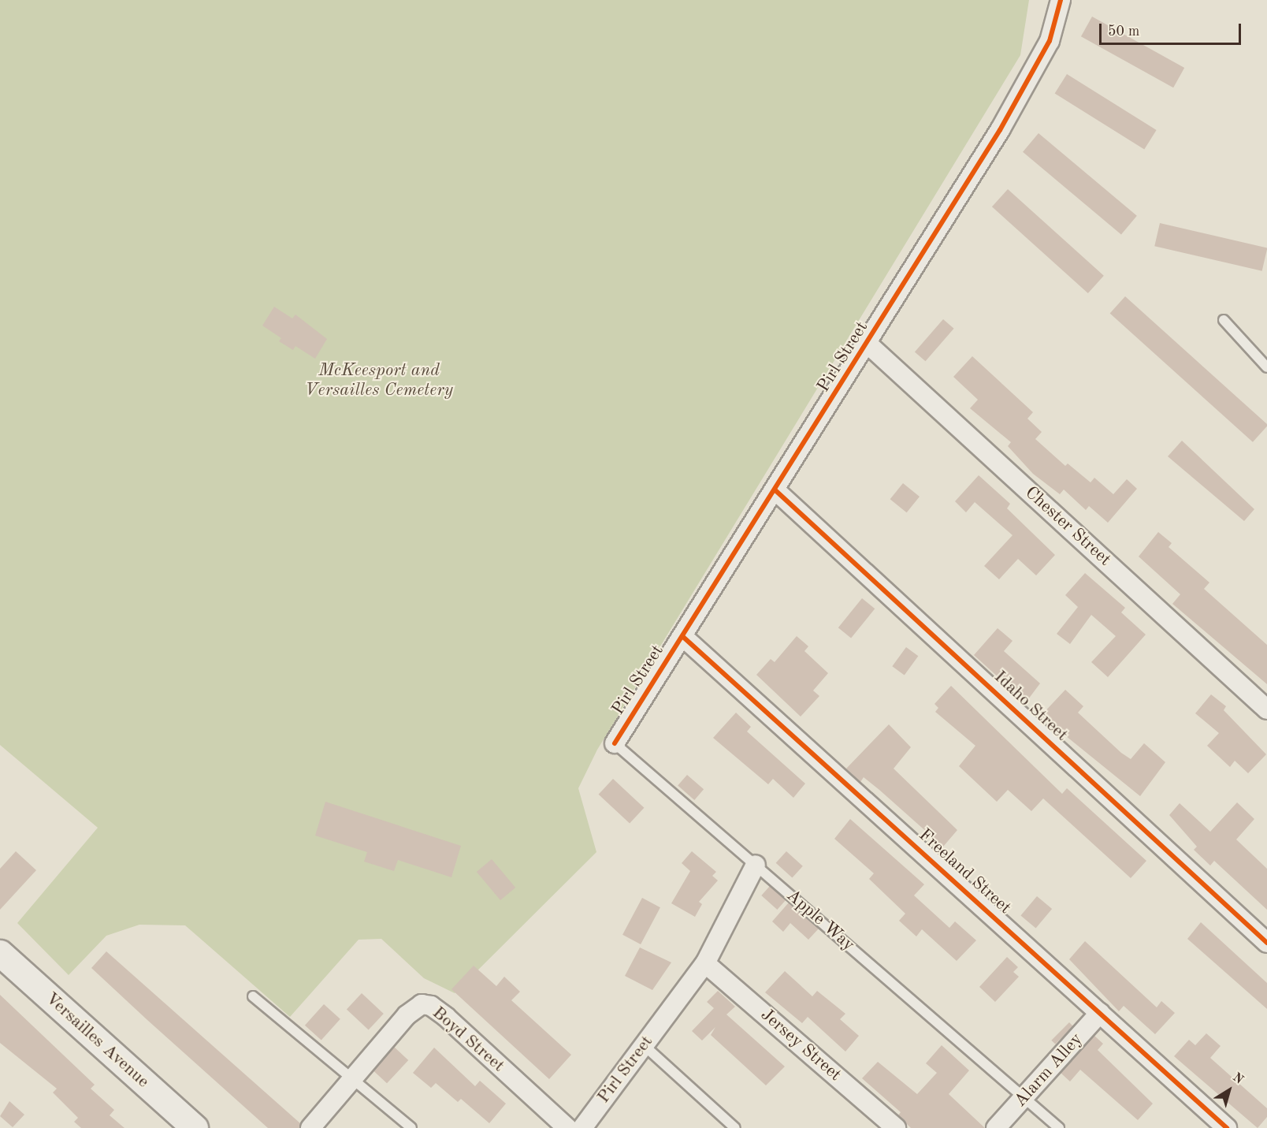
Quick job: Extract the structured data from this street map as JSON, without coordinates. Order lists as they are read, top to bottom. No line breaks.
{"streets":{"street":["Pirl Street","Chester Street","Idaho Street","Freeland Street","Boyd Street","Versailles Avenue","Jersey Street","Alarm Alley"],"lane":["Apple Way"]},"crossings":[["Pirl Street","Chester Street"],["Pirl Street","Idaho Street"],["Pirl Street","Freeland Street"],["Pirl Street","Apple Way"],["Pirl Street","Jersey Street"],["Freeland Street","Alarm Alley"],["Apple Way","Alarm Alley"]],"parks":["McKeesport and Versailles Cemetery"],"scale_bar":"50 m","north":"top right"}
